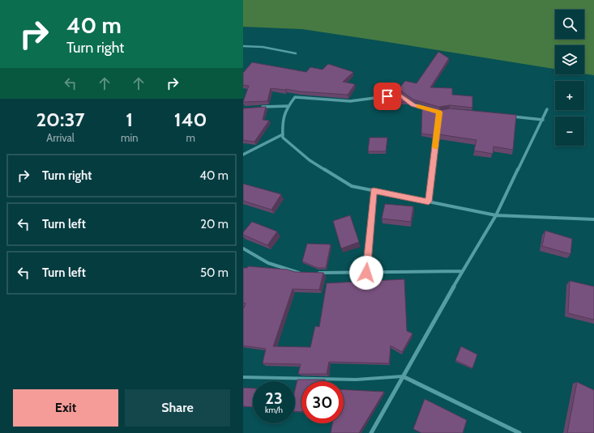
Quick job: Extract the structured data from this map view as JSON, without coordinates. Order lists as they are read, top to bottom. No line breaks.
{"page":{"turn":["40 m","Turn right"],"map_buttons":["+","−"],"eta":["20:37","Arrival","1","min","140","m"],"list":[{"name":"Turn right","value":"40 m"},{"name":"Turn left","value":"20 m"},{"name":"Turn left","value":"50 m"}],"speed":"23 km/h","limit":"30","buttons":["Exit","Share"]}}
